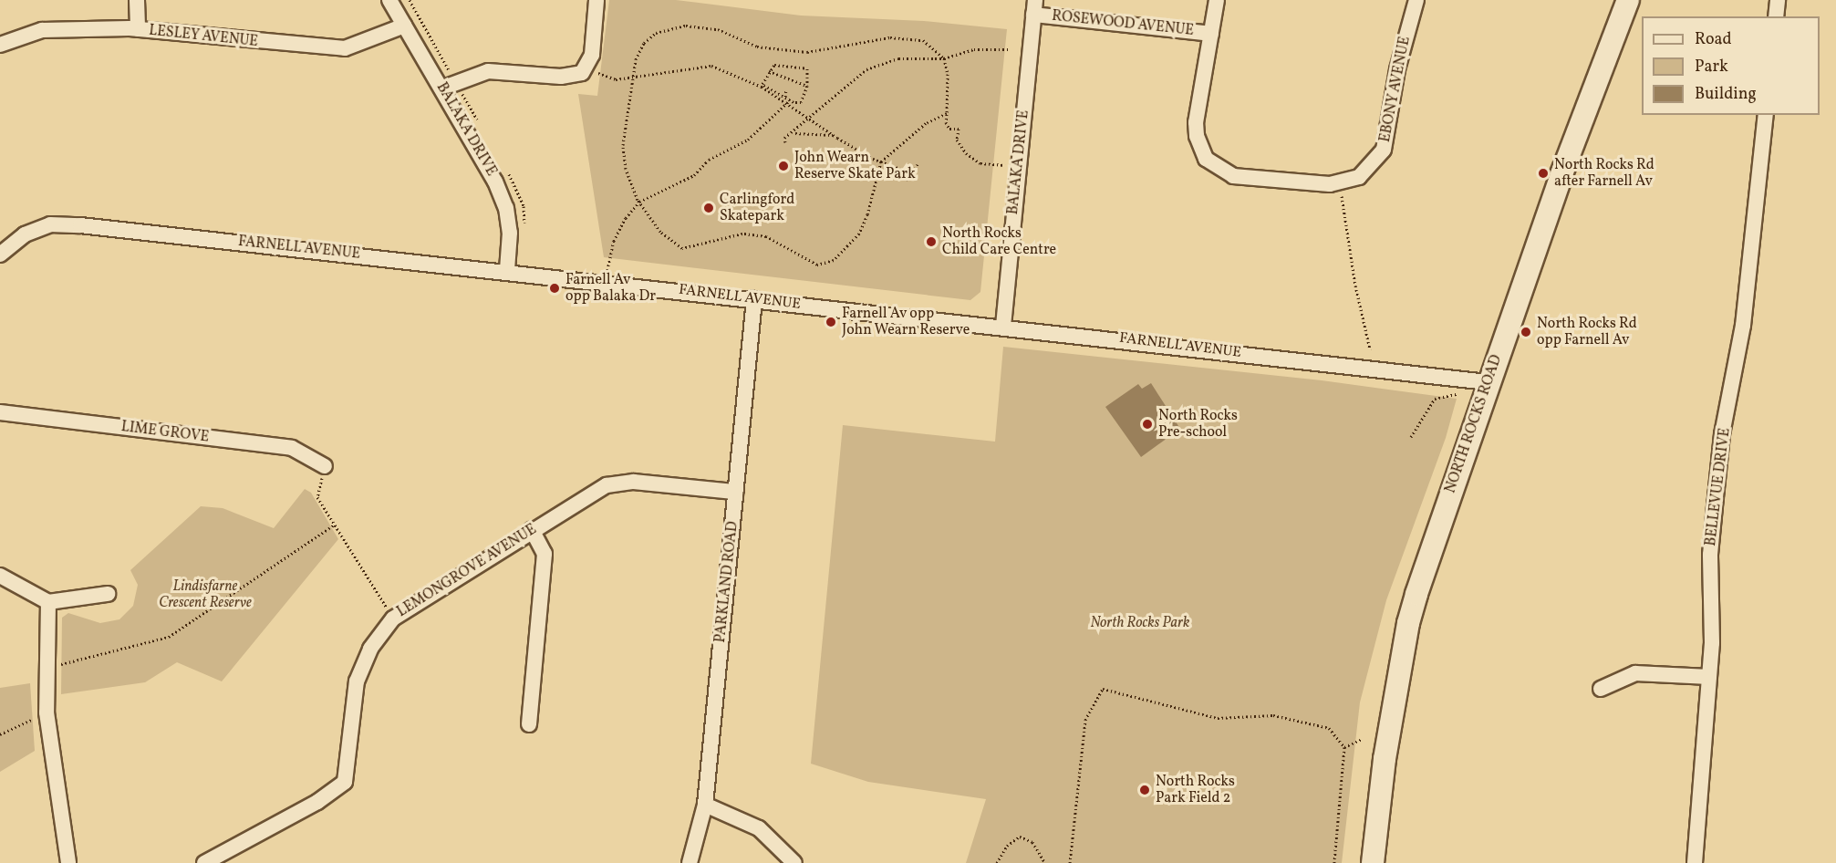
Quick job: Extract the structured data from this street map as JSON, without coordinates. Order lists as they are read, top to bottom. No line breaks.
{"streets":{"main road":["NORTH ROCKS ROAD"],"street":["ROSEWOOD AVENUE","LESLEY AVENUE","EBONY AVENUE","BALAKA DRIVE","FARNELL AVENUE","LIME GROVE","BELLEVUE DRIVE","LEMONGROVE AVENUE","PARKLAND ROAD"]},"crossings":[["ROSEWOOD AVENUE","EBONY AVENUE"],["ROSEWOOD AVENUE","BALAKA DRIVE"],["LESLEY AVENUE","BALAKA DRIVE"],["BALAKA DRIVE","FARNELL AVENUE"],["FARNELL AVENUE","NORTH ROCKS ROAD"],["FARNELL AVENUE","PARKLAND ROAD"],["LEMONGROVE AVENUE","PARKLAND ROAD"]],"parks":["Lindisfarne Crescent Reserve","North Rocks Park"],"places":["John Wearn Reserve Skate Park","North Rocks Rd after Farnell Av","Carlingford Skatepark","North Rocks Child Care Centre","Farnell Av opp Balaka Dr","Farnell Av opp John Wearn Reserve","North Rocks Rd opp Farnell Av","North Rocks Pre-school","North Rocks Park Field 2"],"legend":["Road","Park","Building"]}
